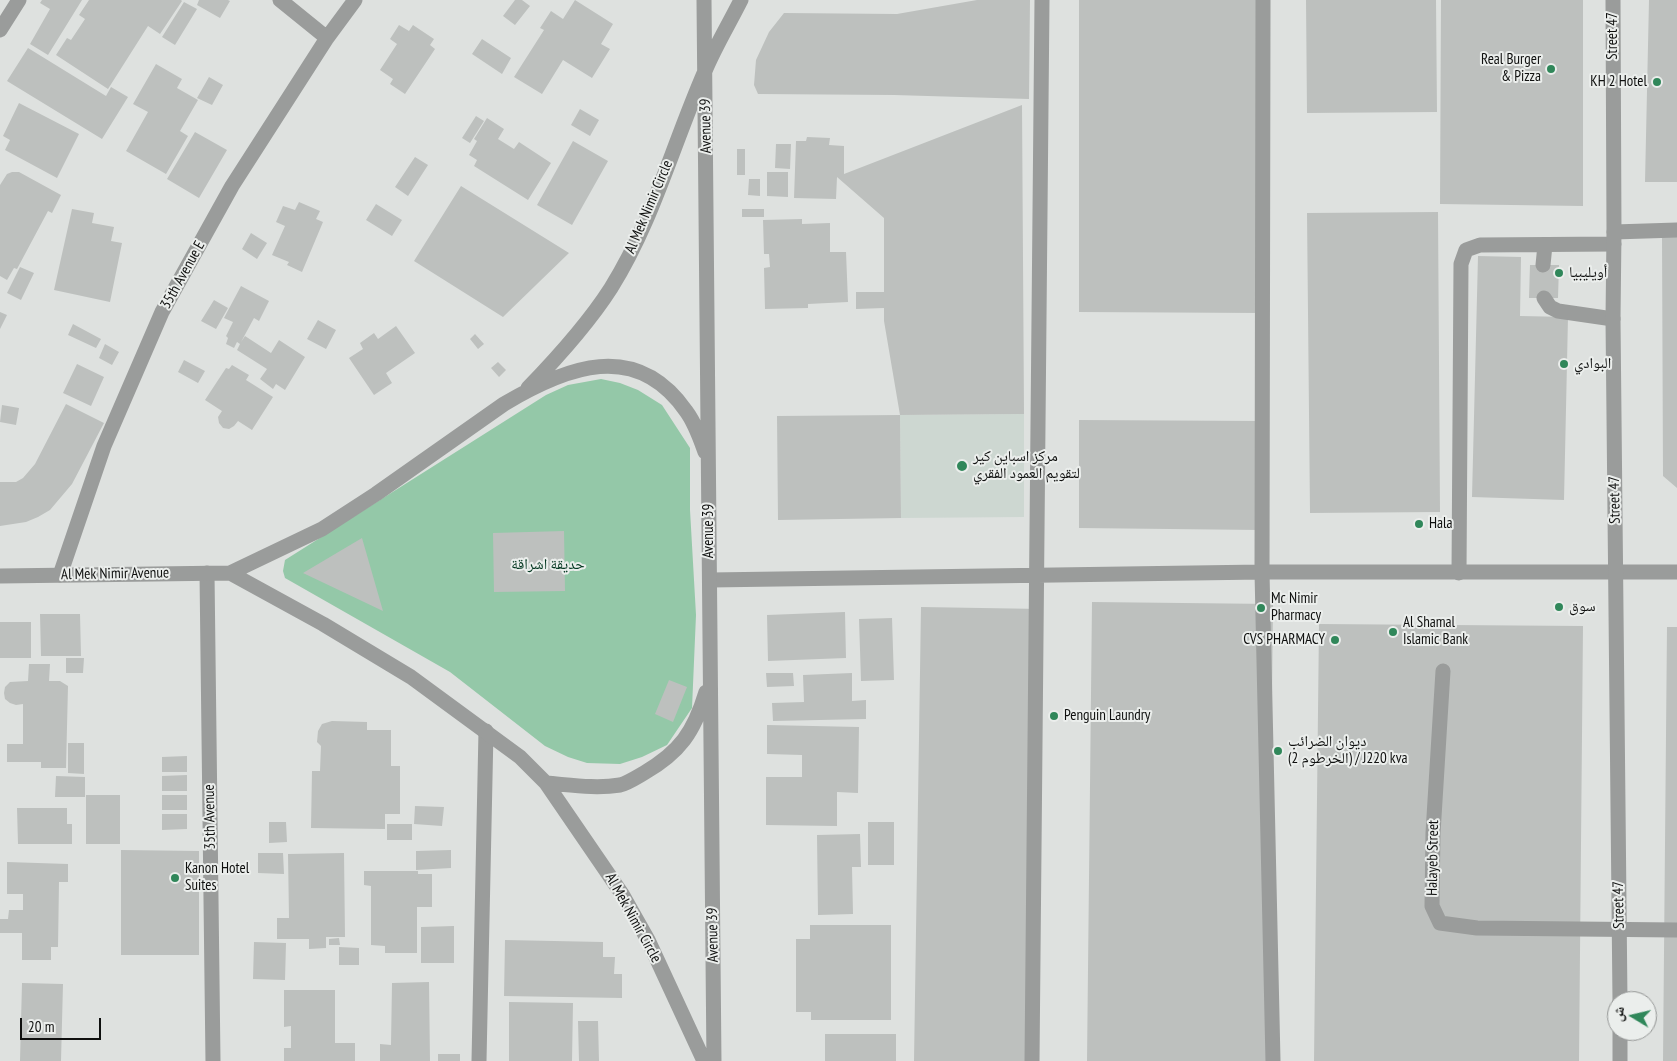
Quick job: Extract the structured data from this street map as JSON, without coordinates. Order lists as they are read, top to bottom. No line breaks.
{"streets":{"street":["Street 47","Avenue 39","Al Mek Nimir Circle","35th Avenue E","Al Mek Nimir Avenue","35th Avenue","Halayeb Street"]},"crossings":[["Street 47","Halayeb Street"],["Avenue 39","Al Mek Nimir Circle"],["Al Mek Nimir Circle","Al Mek Nimir Avenue"],["35th Avenue E","Al Mek Nimir Avenue"],["Al Mek Nimir Avenue","35th Avenue"]],"parks":["حديقة اشراقة"],"places":["Real Burger & Pizza","KH 2 Hotel","أويليبيا","البوادي","مركز اسباين كير لتقويم العمود الفقري","Hala","سوق","Mc Nimir Pharmacy","Al Shamal Islamic Bank","CVS PHARMACY","Penguin Laundry","ديوان الضرائب (الخرطوم 2) / J220 kva","Kanon Hotel Suites"],"scale_bar":"20 m","north":"left"}
